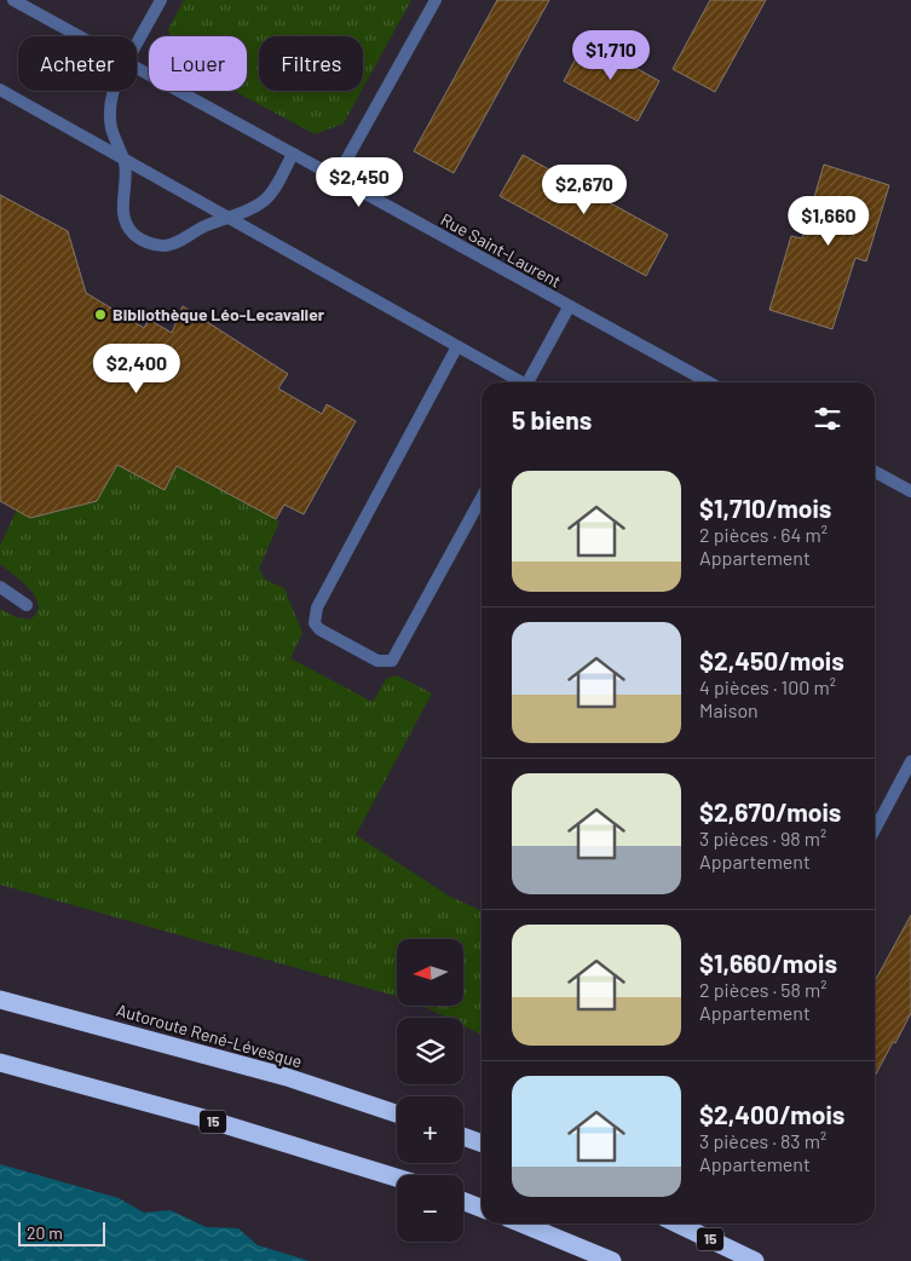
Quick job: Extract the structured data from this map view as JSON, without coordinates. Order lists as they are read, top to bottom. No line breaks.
{"streets":{"highway":["Autoroute René-Lévesque","15"],"street":["Rue Saint-Laurent"]},"places":["Bibliothèque Léo-Lecavalier"],"scale_bar":"20 m","north":"left","page":{"price":["$1,710","$2,450","$2,670","$1,660","$2,400"],"chip":["Acheter","Louer","Filtres"],"heading":"5 biens","list":[{"name":"$1,710/mois","note":"2 pièces · 64 m² · Appartement"},{"name":"$2,450/mois","note":"4 pièces · 100 m² · Maison"},{"name":"$2,670/mois","note":"3 pièces · 98 m² · Appartement"},{"name":"$1,660/mois","note":"2 pièces · 58 m² · Appartement"},{"name":"$2,400/mois","note":"3 pièces · 83 m² · Appartement"}],"map_buttons":["+","−"],"scale":"20 m"}}
